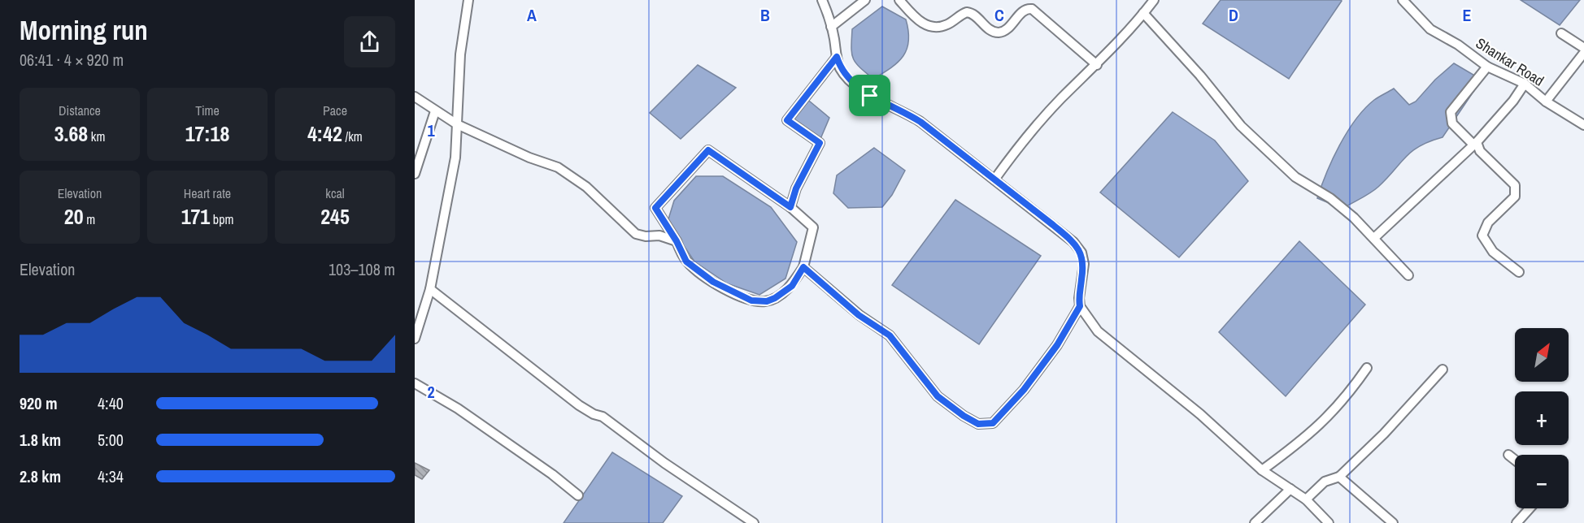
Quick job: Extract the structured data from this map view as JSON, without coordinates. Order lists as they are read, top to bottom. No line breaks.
{"streets":{"street":["Shankar Road"]},"north":"top right","page":{"heading":["Morning run","06:41 · 4 × 920 m"],"stats":[["Distance","3.68 km"],["Time","17:18"],["Pace","4:42 /km"],["Elevation","20 m"],["Heart rate","171 bpm"],["kcal","245"]],"chart":["Elevation","103–108 m"],"map_buttons":["+","−"],"list":[{"name":"920 m","note":"4:40"},{"name":"1.8 km","note":"5:00"},{"name":"2.8 km","note":"4:34"}]},"grid":{"columns":["A","B","C","D","E"],"rows":["1","2"]}}
